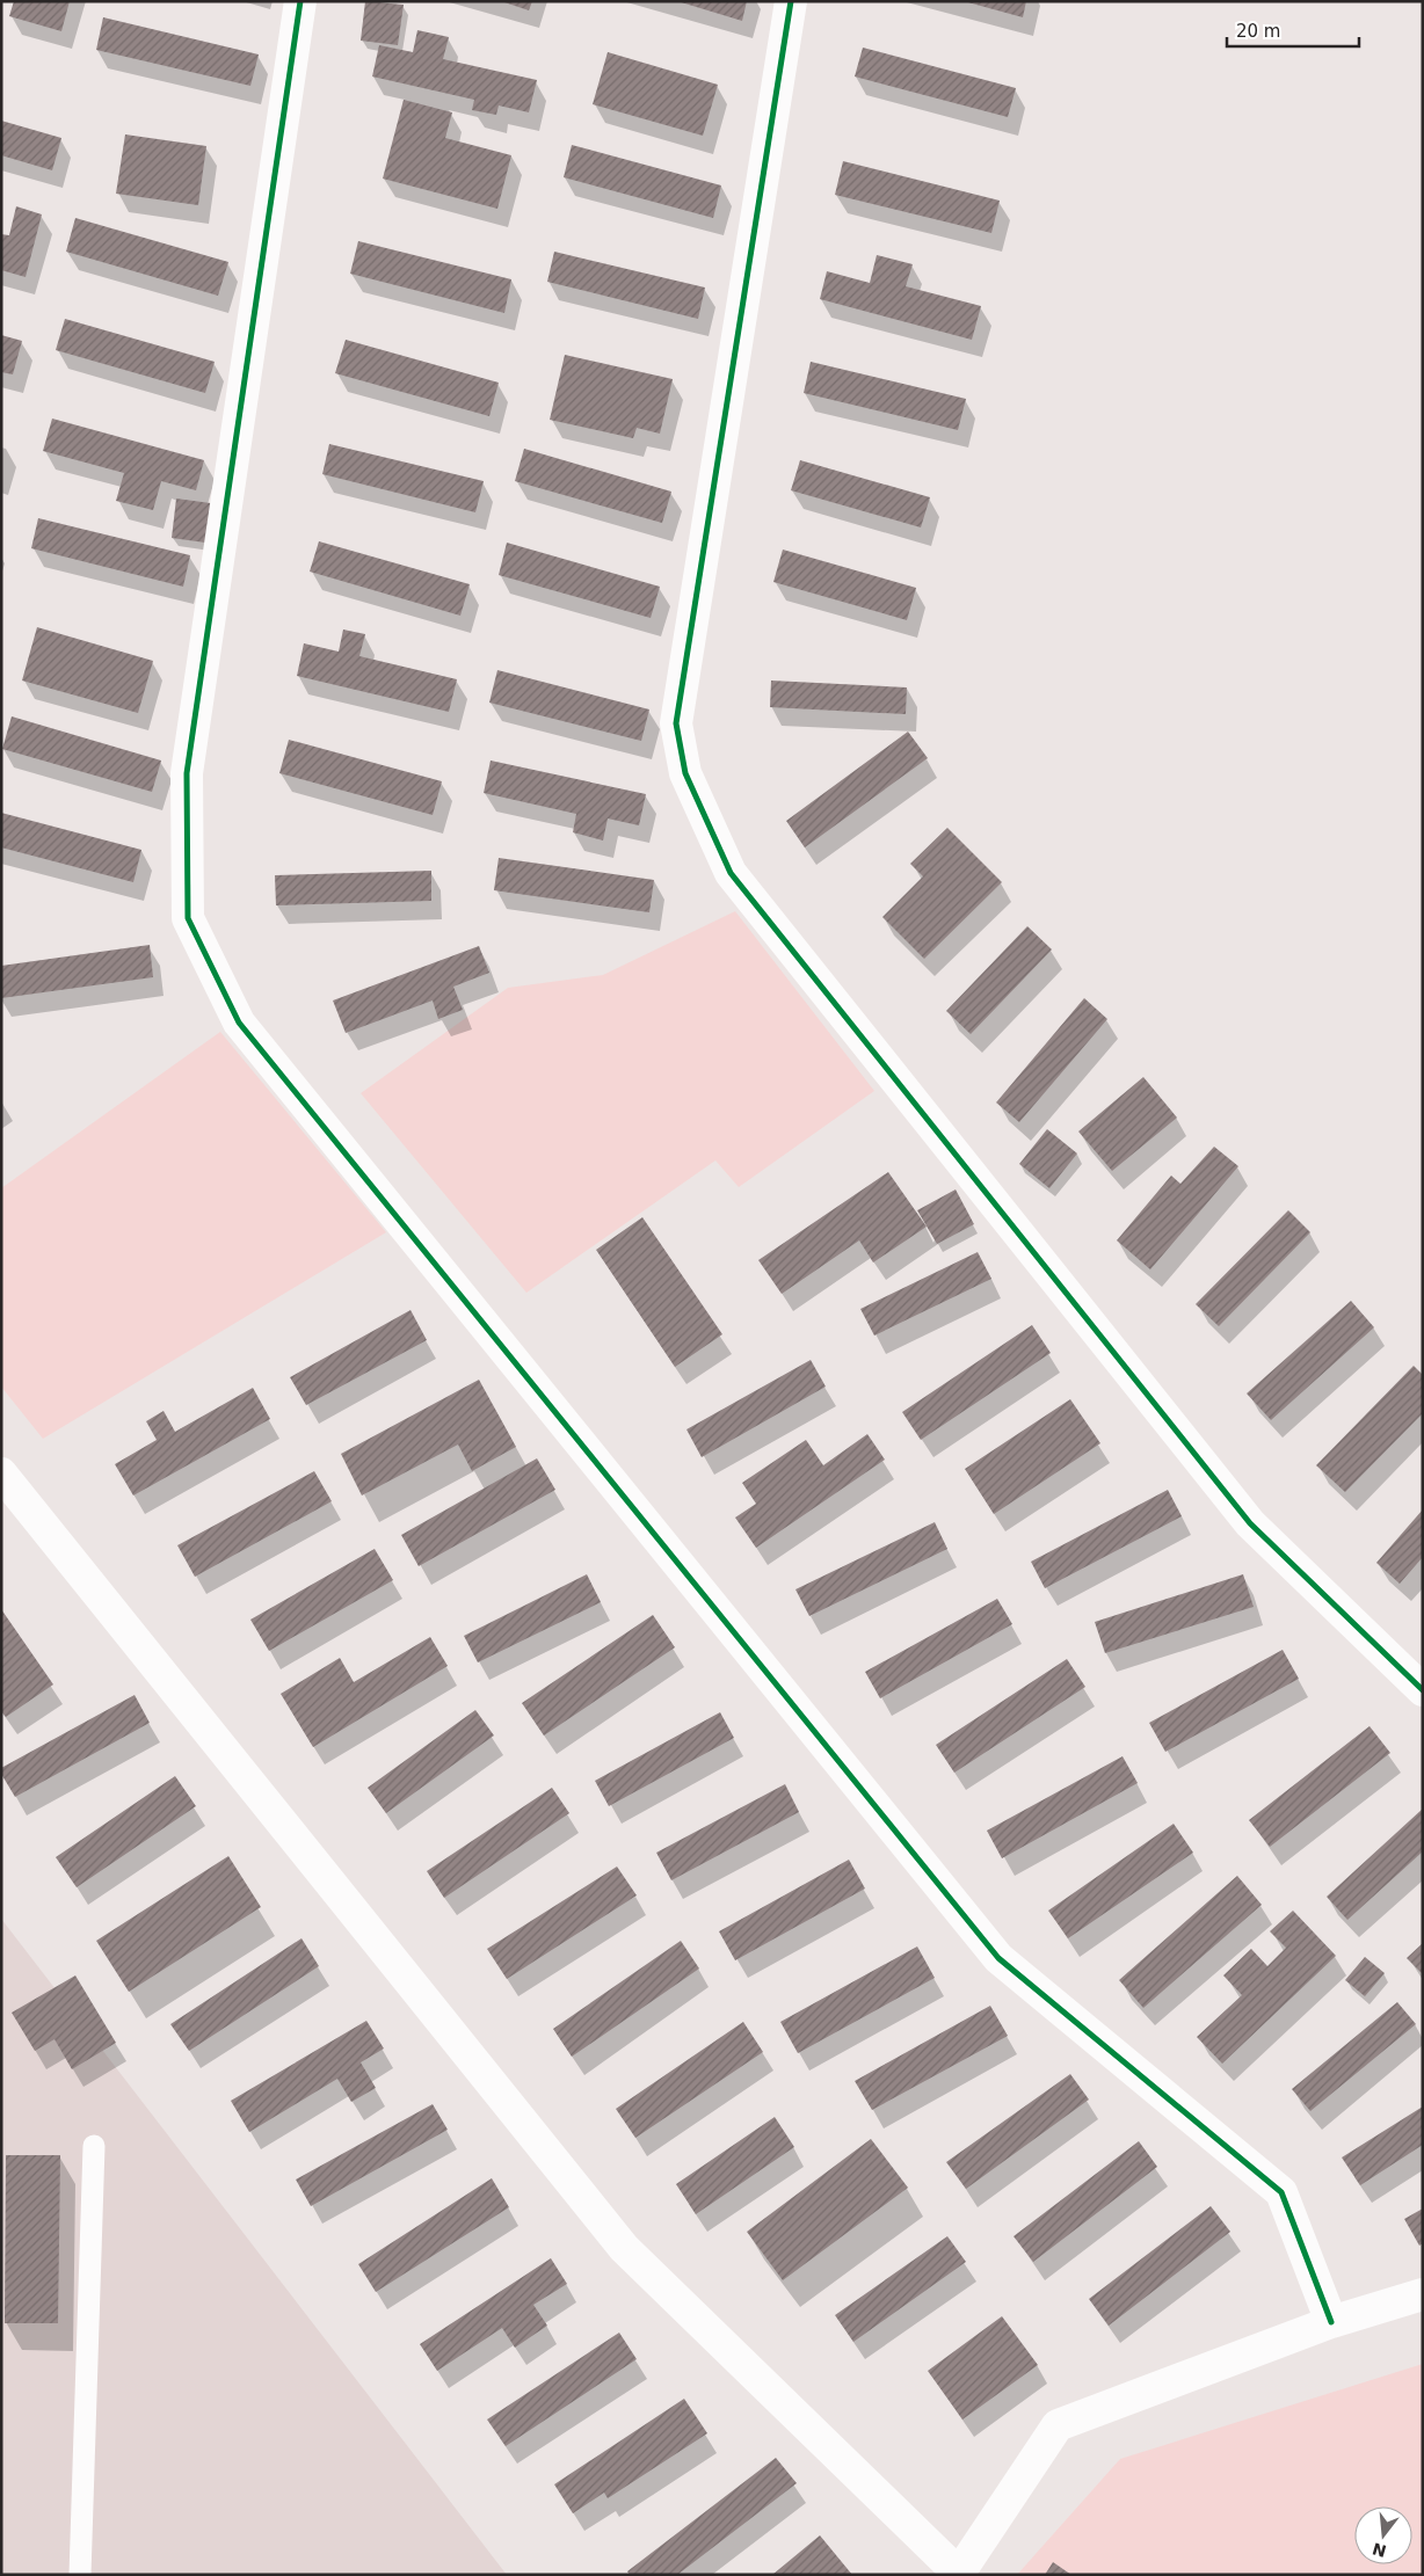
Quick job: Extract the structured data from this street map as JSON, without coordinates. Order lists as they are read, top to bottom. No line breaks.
{"scale_bar":"20 m","north":"bottom"}
